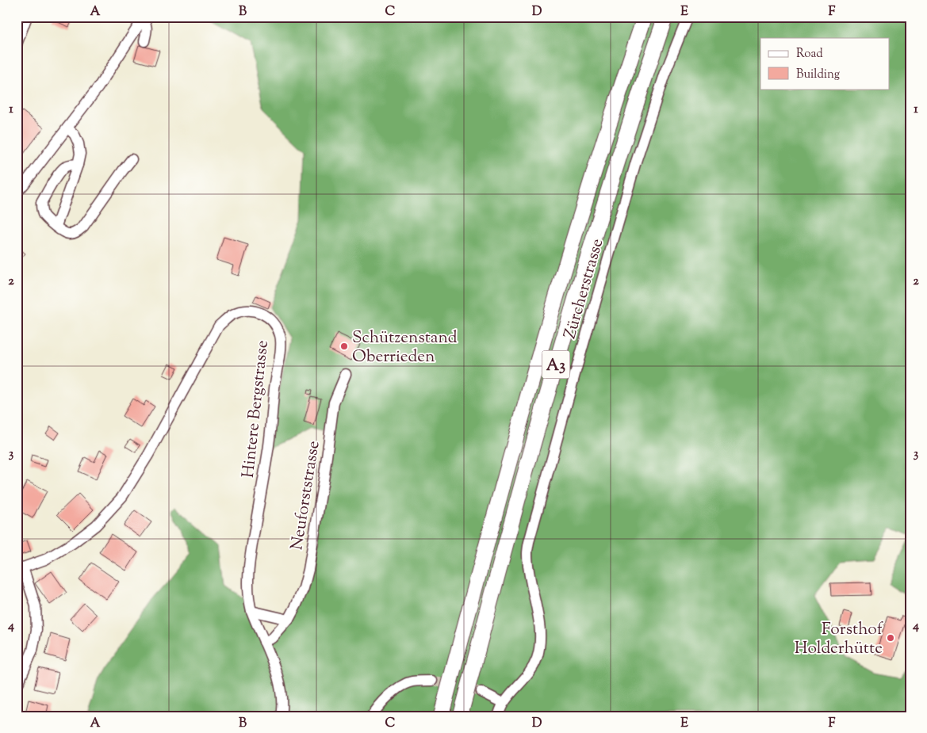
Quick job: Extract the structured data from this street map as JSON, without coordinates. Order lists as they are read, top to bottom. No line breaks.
{"streets":{"highway":["A3"],"street":["Zürcherstrasse","Hintere Bergstrasse","Neuforststrasse"]},"crossings":[["Hintere Bergstrasse","Neuforststrasse"]],"places":["Schützenstand Oberrieden","Forsthof Holderhütte"],"legend":["Road","Building"],"grid":{"columns":["A","B","C","D","E","F"],"rows":["1","2","3","4"]}}
